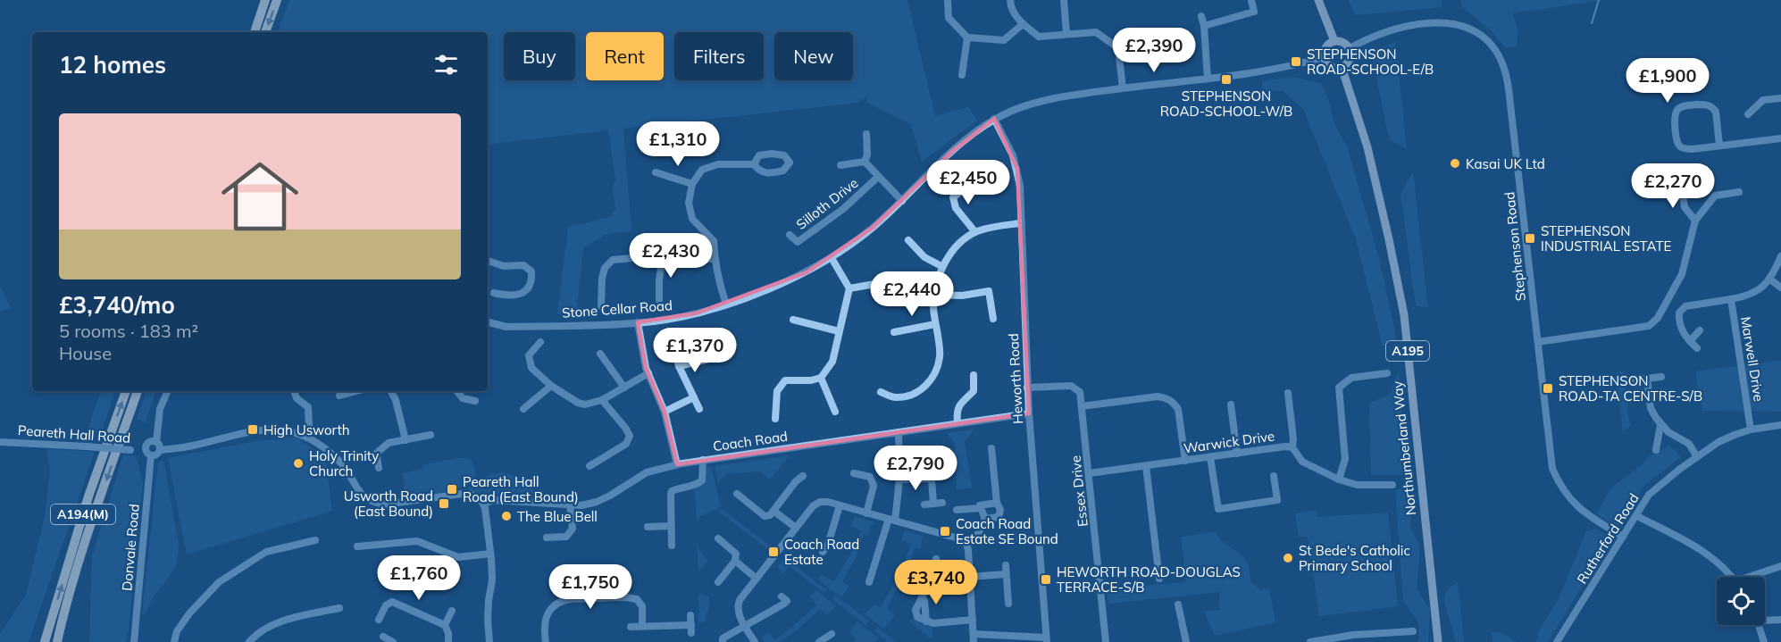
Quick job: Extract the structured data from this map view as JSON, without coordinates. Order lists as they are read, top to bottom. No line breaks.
{"streets":{"highway":["A194(M)"],"main road":["A195","Northumberland Way"],"street":["Silloth Drive","Stephenson Road","Stone Cellar Road","Marwell Drive","Heworth Road","Peareth Hall Road","Coach Road","Warwick Drive","Essex Drive","Rutherford Road","Donvale Road"]},"crossings":[["Silloth Drive","Stone Cellar Road"],["Stephenson Road","Stone Cellar Road"],["Stephenson Road","Northumberland Way"],["Stephenson Road","Rutherford Road"],["Stone Cellar Road","Heworth Road"],["Stone Cellar Road","Northumberland Way"],["Marwell Drive","Rutherford Road"],["Heworth Road","Coach Road"],["Heworth Road","Essex Drive"],["Peareth Hall Road","Donvale Road"],["Warwick Drive","Essex Drive"]],"places":{"transit":["STEPHENSON ROAD-SCHOOL-E/B","STEPHENSON ROAD-SCHOOL-W/B","STEPHENSON INDUSTRIAL ESTATE","STEPHENSON ROAD-TA CENTRE-S/B","High Usworth","Peareth Hall Road (East Bound)","Usworth Road (East Bound)","Coach Road Estate SE Bound","Coach Road Estate","HEWORTH ROAD-DOUGLAS TERRACE-S/B"],"other":["Kasai UK Ltd","Holy Trinity Church","The Blue Bell","St Bede's Catholic Primary School"]},"page":{"price":["£2,390","£1,900","£1,310","£2,450","£2,270","£2,430","£2,440","£1,370","£2,790","£1,760","£3,740","£1,750"],"chip":["Buy","Rent","Filters","New"],"heading":"12 homes","list":[{"name":"£3,740/mo","note":"5 rooms · 183 m² · House"}]}}
